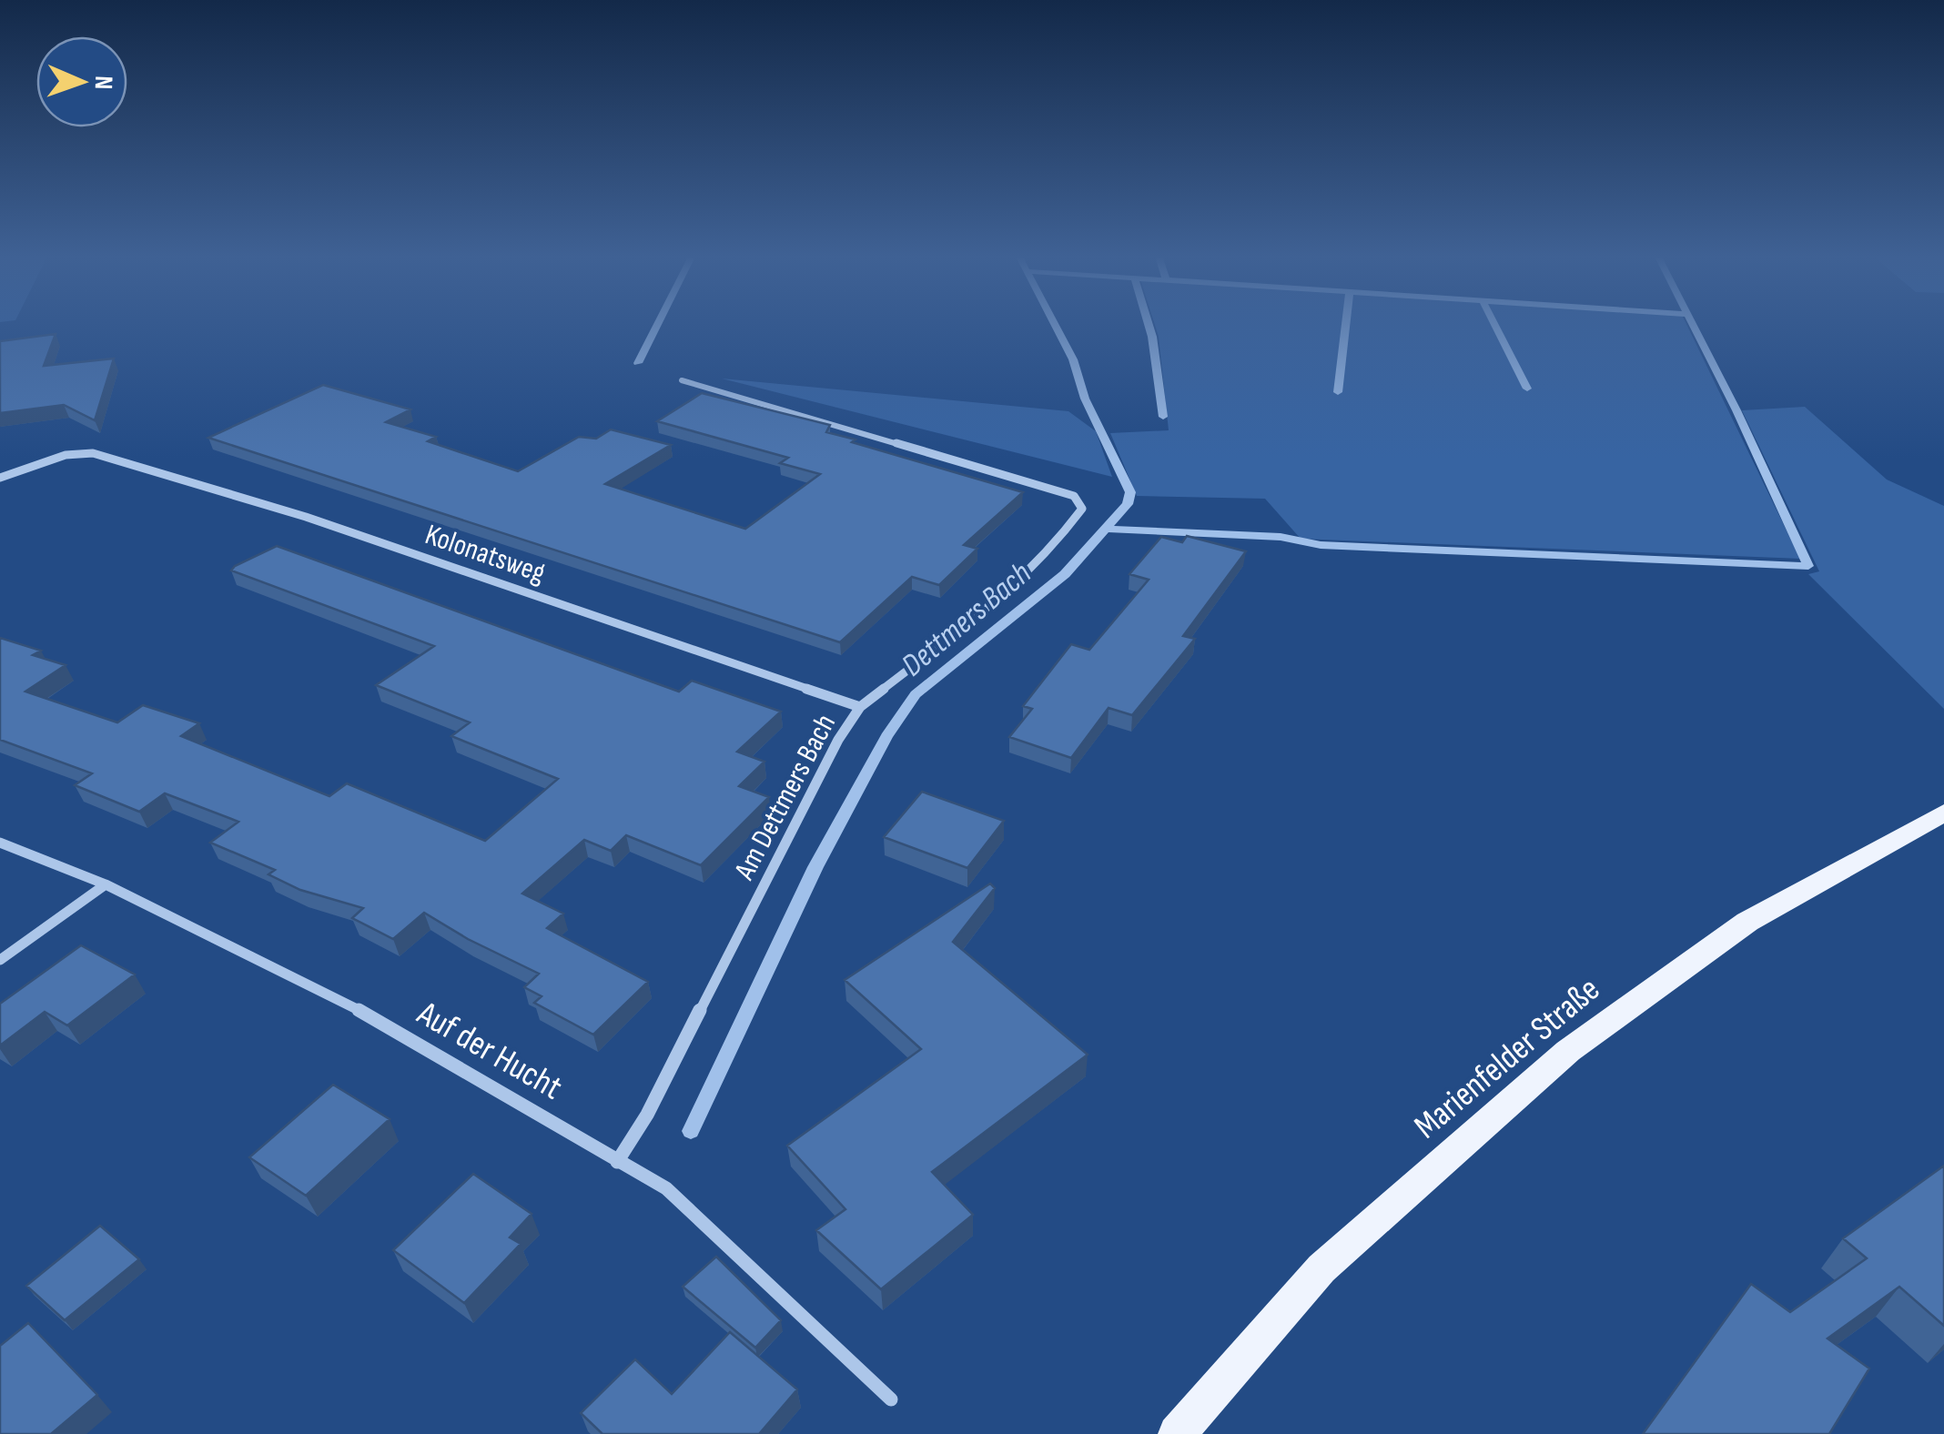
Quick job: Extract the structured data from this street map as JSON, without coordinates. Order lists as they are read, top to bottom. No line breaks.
{"streets":{"main road":["Marienfelder Straße"],"street":["Kolonatsweg","Am Dettmers Bach","Auf der Hucht"]},"crossings":[["Kolonatsweg","Am Dettmers Bach"],["Am Dettmers Bach","Auf der Hucht"]],"water":["Dettmers Bach"],"north":"right"}
